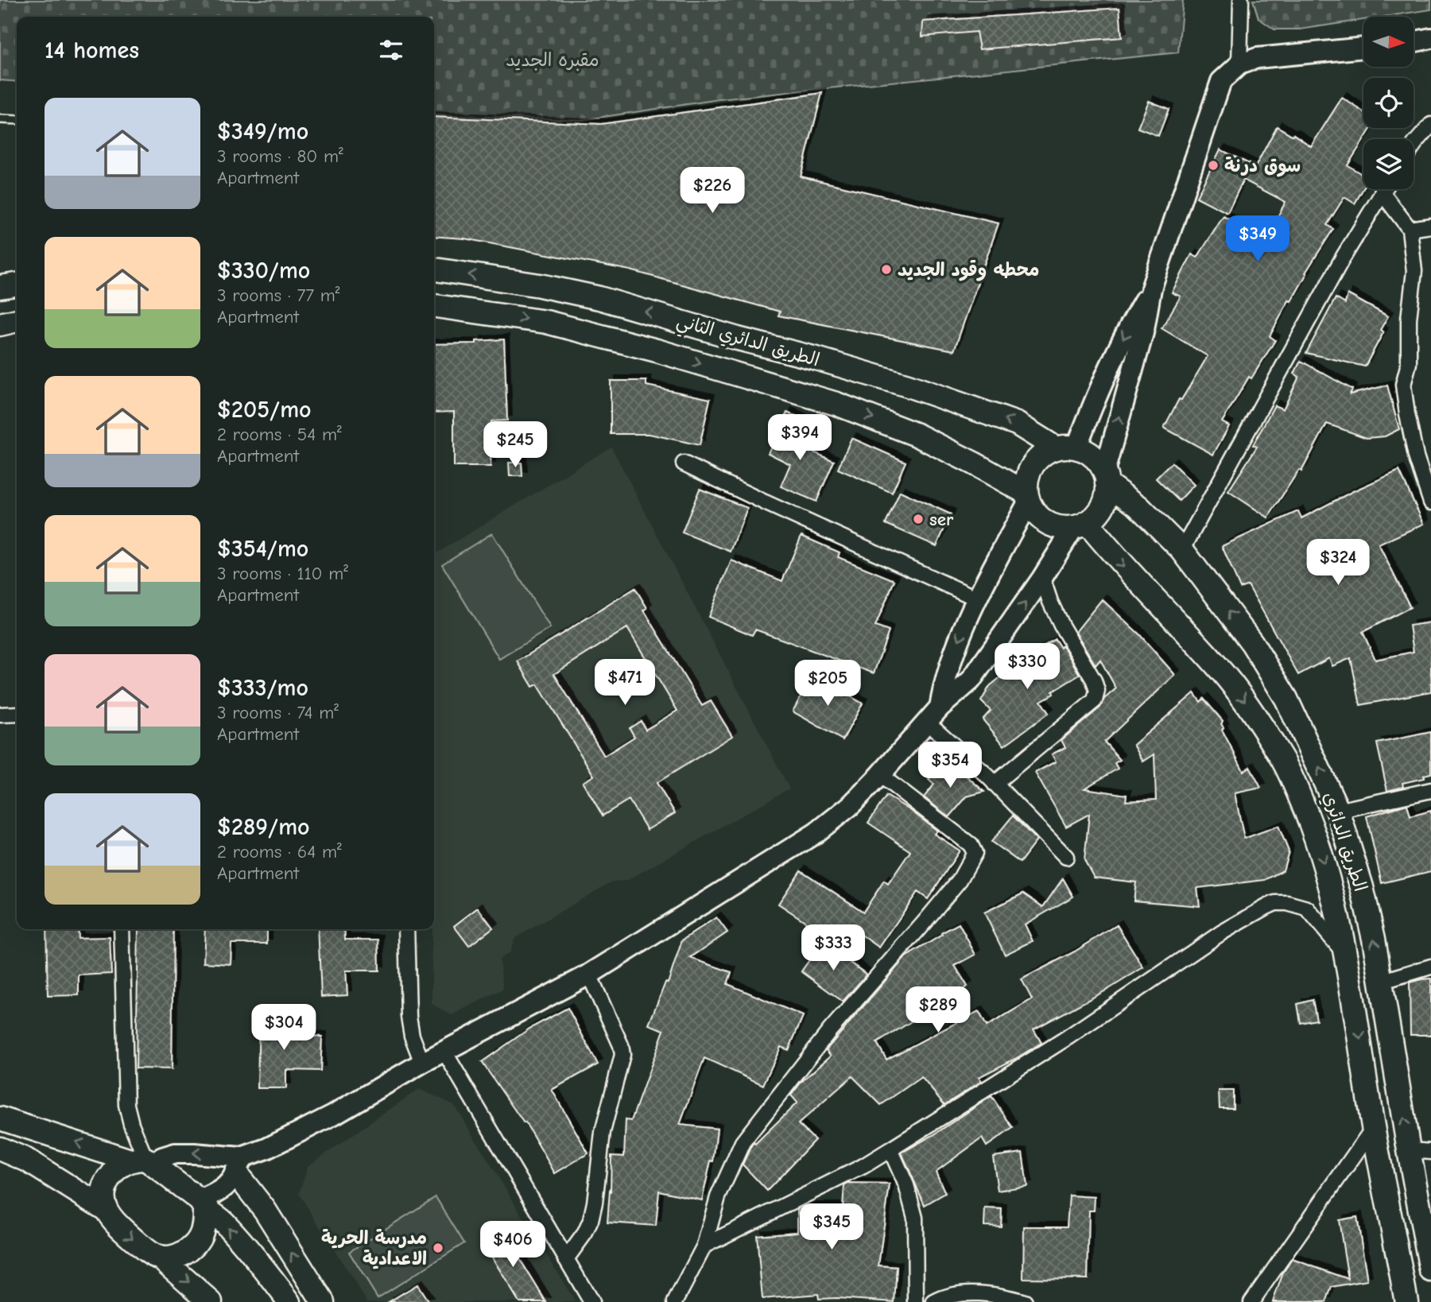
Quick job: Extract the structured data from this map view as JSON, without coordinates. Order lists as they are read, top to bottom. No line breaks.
{"streets":{"main road":["الطريق الدائري الثاني","الطريق الدائري"]},"crossings":[["الطريق الدائري الثاني","الطريق الدائري"]],"parks":["مقبره الجديد"],"places":["سوق درنة","محطه وقود الجديد","ser","مدرسة الحرية الاعدادية"],"north":"right","page":{"heading":"14 homes","list":[{"name":"$349/mo","note":"3 rooms · 80 m² · Apartment"},{"name":"$330/mo","note":"3 rooms · 77 m² · Apartment"},{"name":"$205/mo","note":"2 rooms · 54 m² · Apartment"},{"name":"$354/mo","note":"3 rooms · 110 m² · Apartment"},{"name":"$333/mo","note":"3 rooms · 74 m² · Apartment"},{"name":"$289/mo","note":"2 rooms · 64 m² · Apartment"}],"price":["$226","$349","$394","$245","$324","$330","$471","$205","$354","$333","$289","$304","$345","$406"]}}
